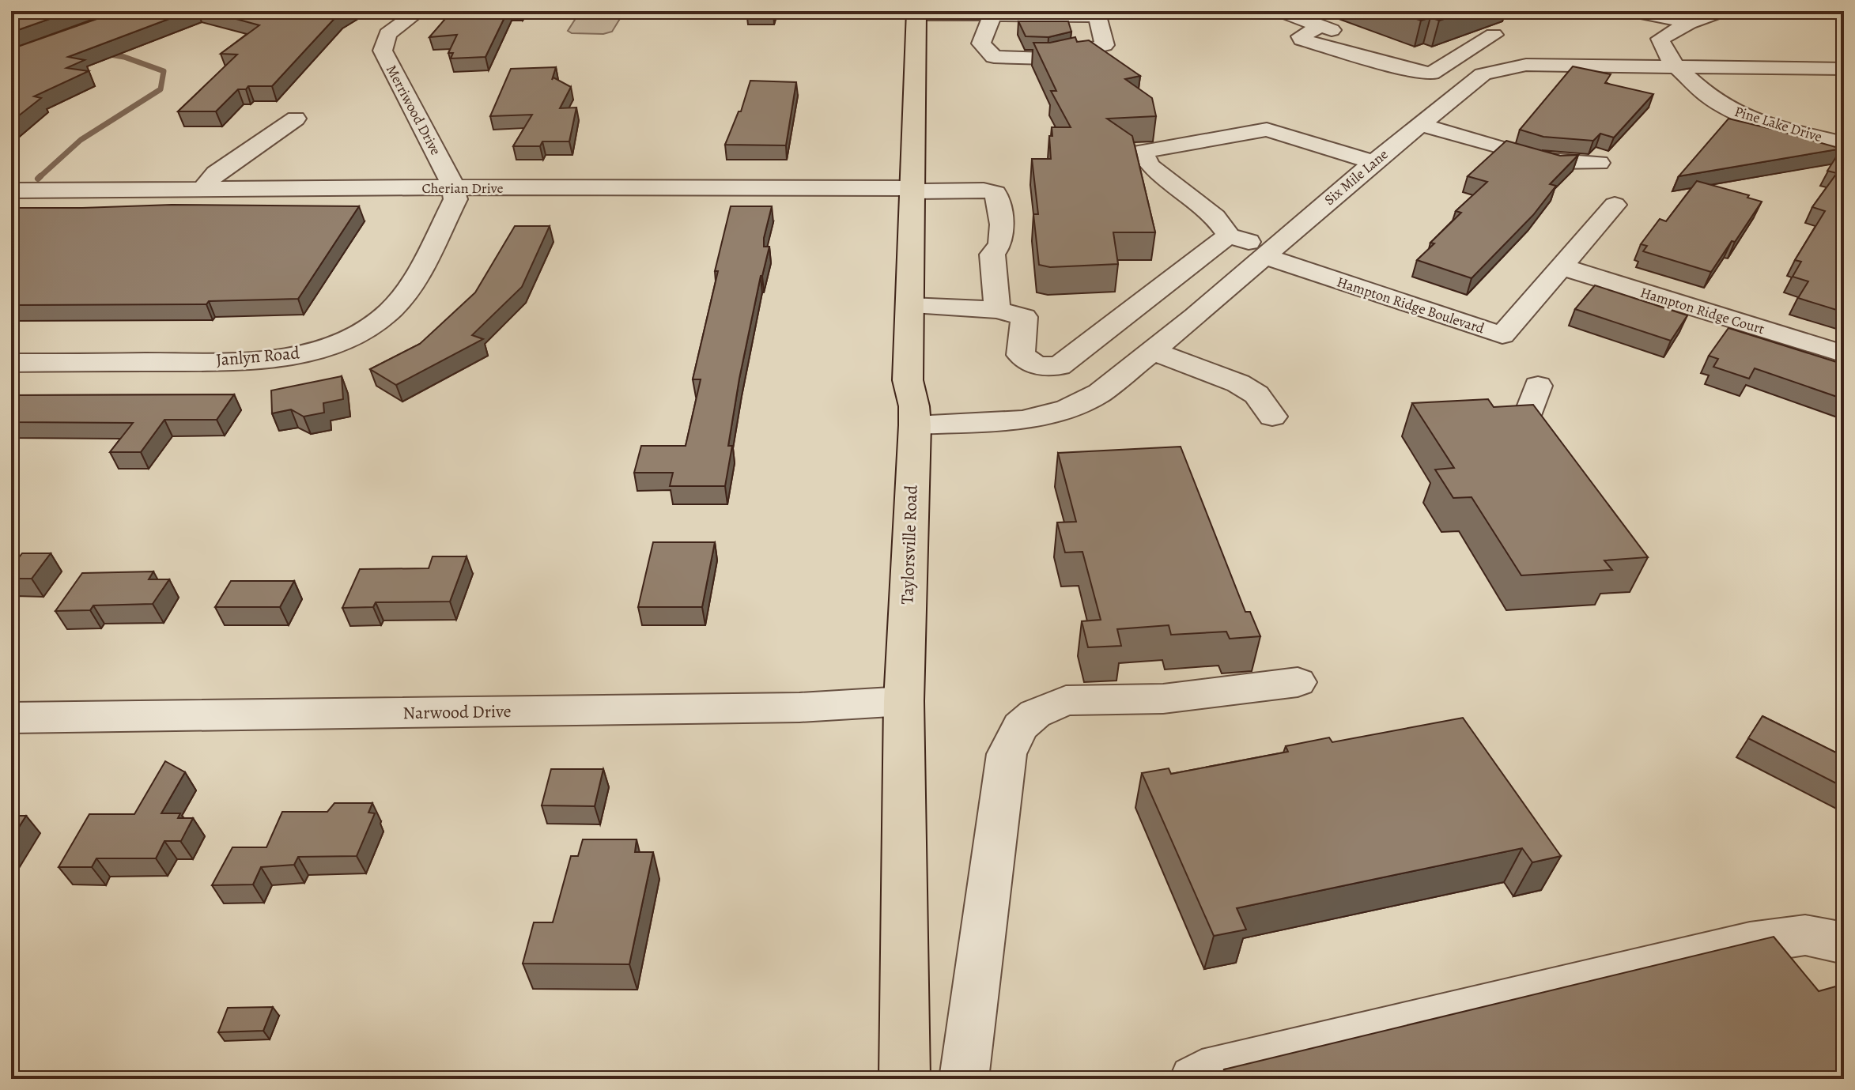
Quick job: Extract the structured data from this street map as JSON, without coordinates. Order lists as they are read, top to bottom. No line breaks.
{"streets":{"main road":["Taylorsville Road"],"street":["Merriwood Drive","Pine Lake Drive","Six Mile Lane","Cherian Drive","Hampton Ridge Boulevard","Hampton Ridge Court","Janlyn Road","Narwood Drive"]},"crossings":[["Merriwood Drive","Cherian Drive"],["Merriwood Drive","Janlyn Road"],["Pine Lake Drive","Six Mile Lane"],["Six Mile Lane","Hampton Ridge Boulevard"],["Six Mile Lane","Taylorsville Road"],["Cherian Drive","Janlyn Road"],["Cherian Drive","Taylorsville Road"],["Hampton Ridge Boulevard","Hampton Ridge Court"],["Taylorsville Road","Narwood Drive"]]}
